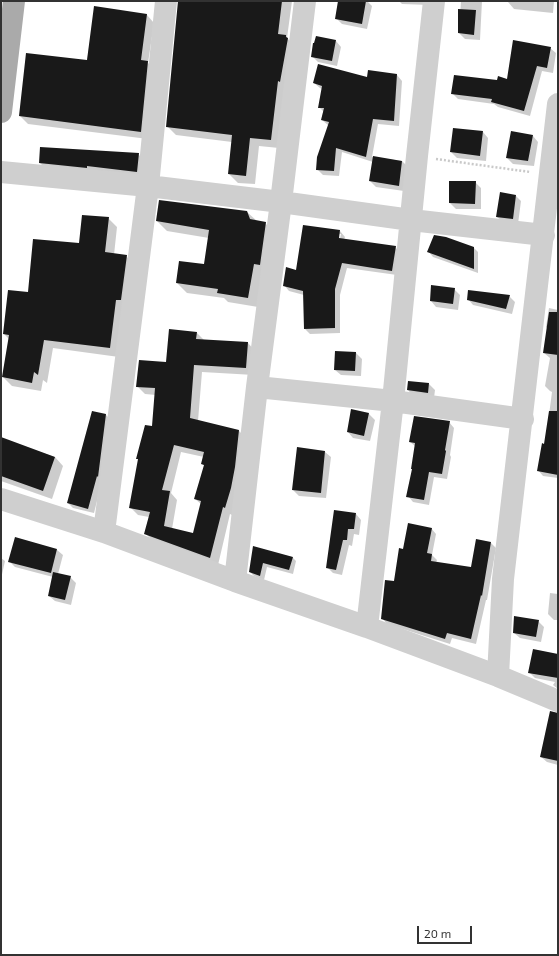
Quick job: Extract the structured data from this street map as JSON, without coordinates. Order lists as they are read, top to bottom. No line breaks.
{"scale_bar":"20 m"}
